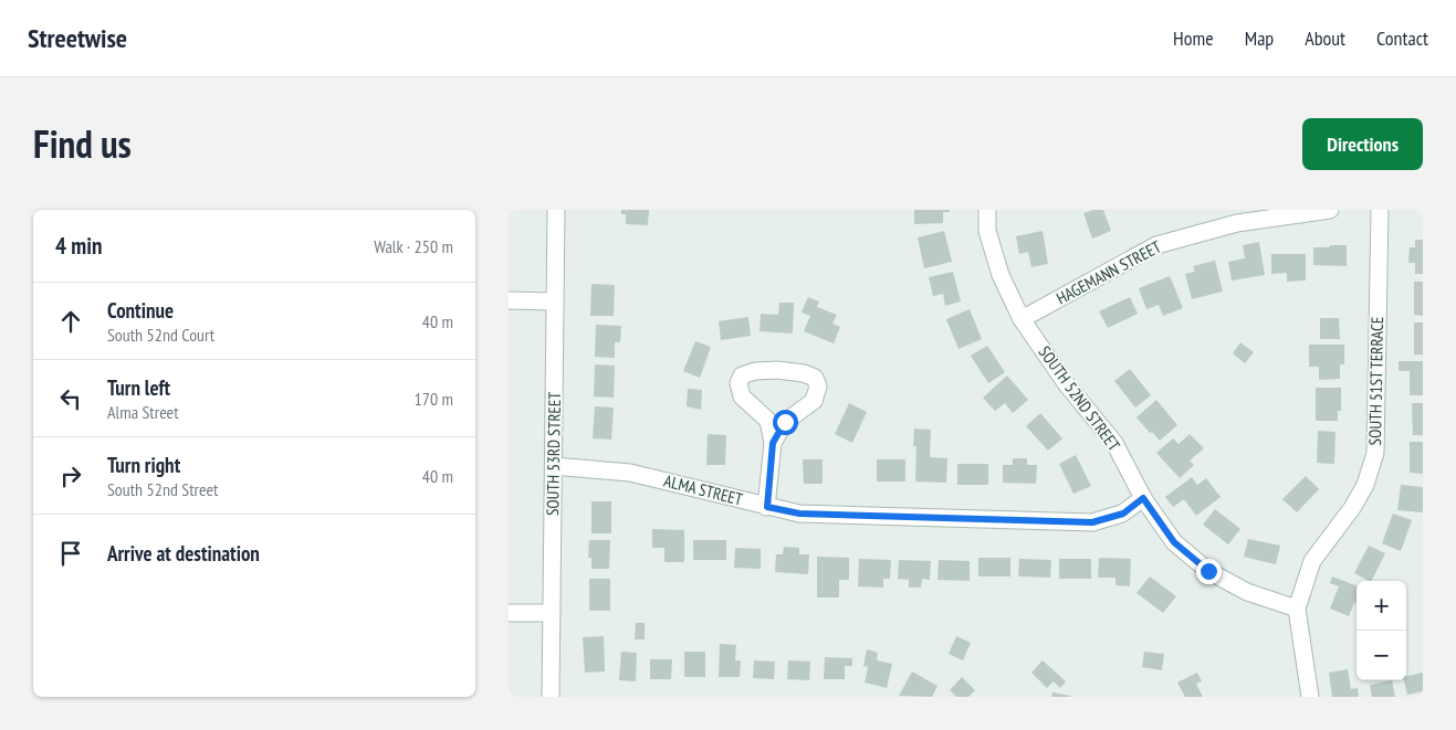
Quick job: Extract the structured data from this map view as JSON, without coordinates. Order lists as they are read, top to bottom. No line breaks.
{"streets":{"street":["HAGEMANN STREET","SOUTH 51ST TERRACE","SOUTH 52ND STREET","SOUTH 53RD STREET","ALMA STREET"]},"crossings":[["HAGEMANN STREET","SOUTH 52ND STREET"],["SOUTH 51ST TERRACE","SOUTH 52ND STREET"],["SOUTH 52ND STREET","ALMA STREET"],["SOUTH 53RD STREET","ALMA STREET"]],"page":{"header":"Streetwise","nav":["Home","Map","About","Contact"],"title":"Find us","buttons":"Directions","heading":["4 min","Walk · 250 m"],"list":[["Continue","South 52nd Court","40 m"],["Turn left","Alma Street","170 m"],["Turn right","South 52nd Street","40 m"],"Arrive at destination"],"map_buttons":["+","−"]}}
